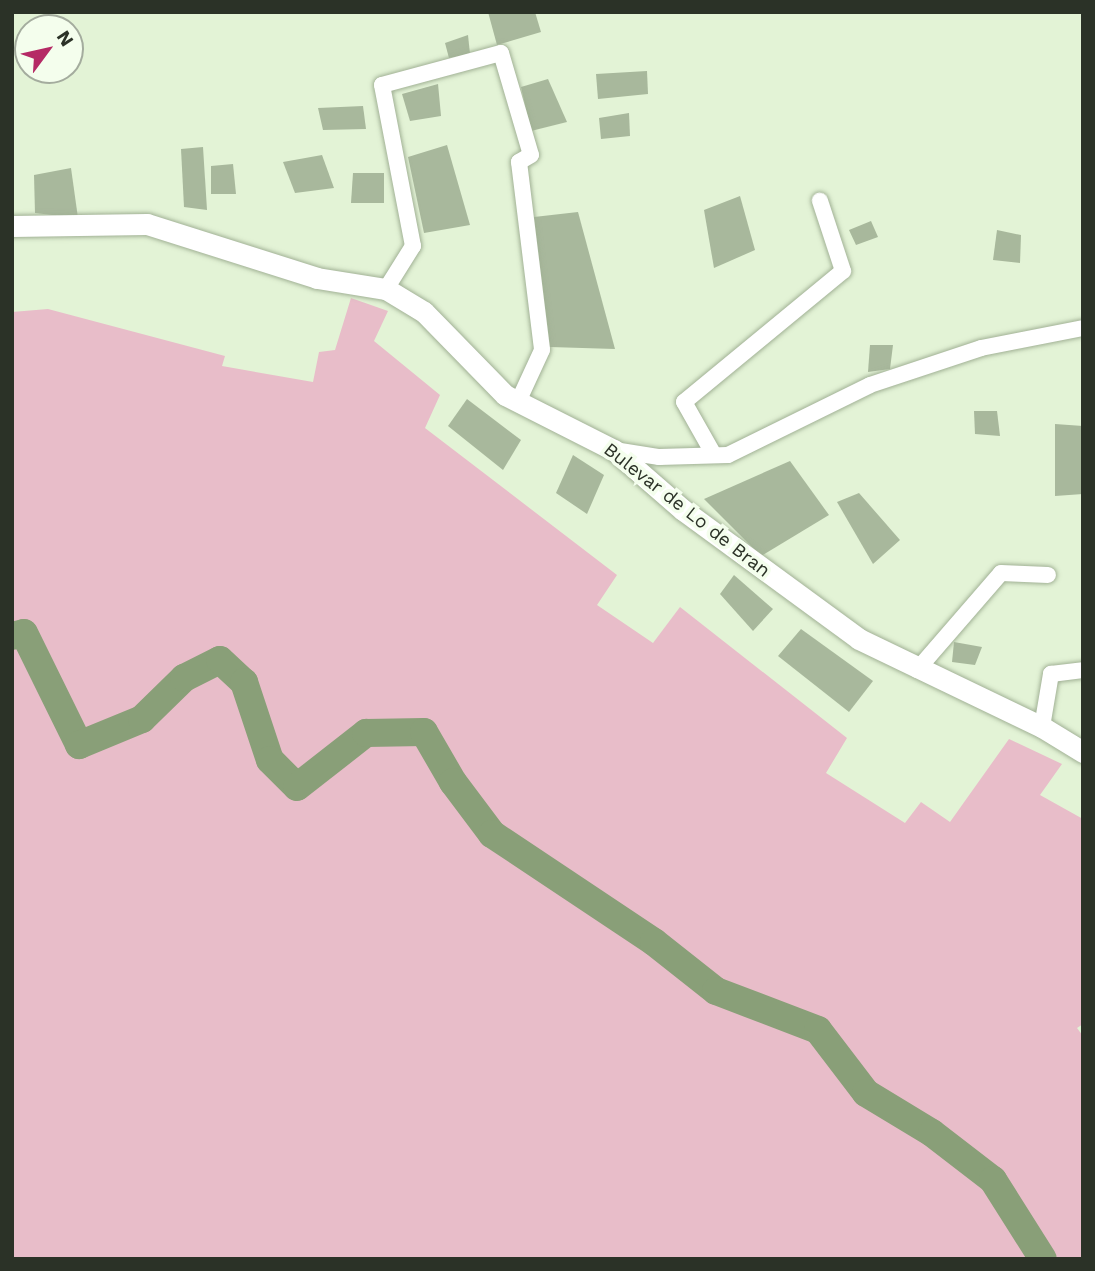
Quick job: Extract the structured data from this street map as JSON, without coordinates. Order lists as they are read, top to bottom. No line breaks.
{"streets":{"street":["Bulevar de Lo de Bran"]},"north":"top right"}
